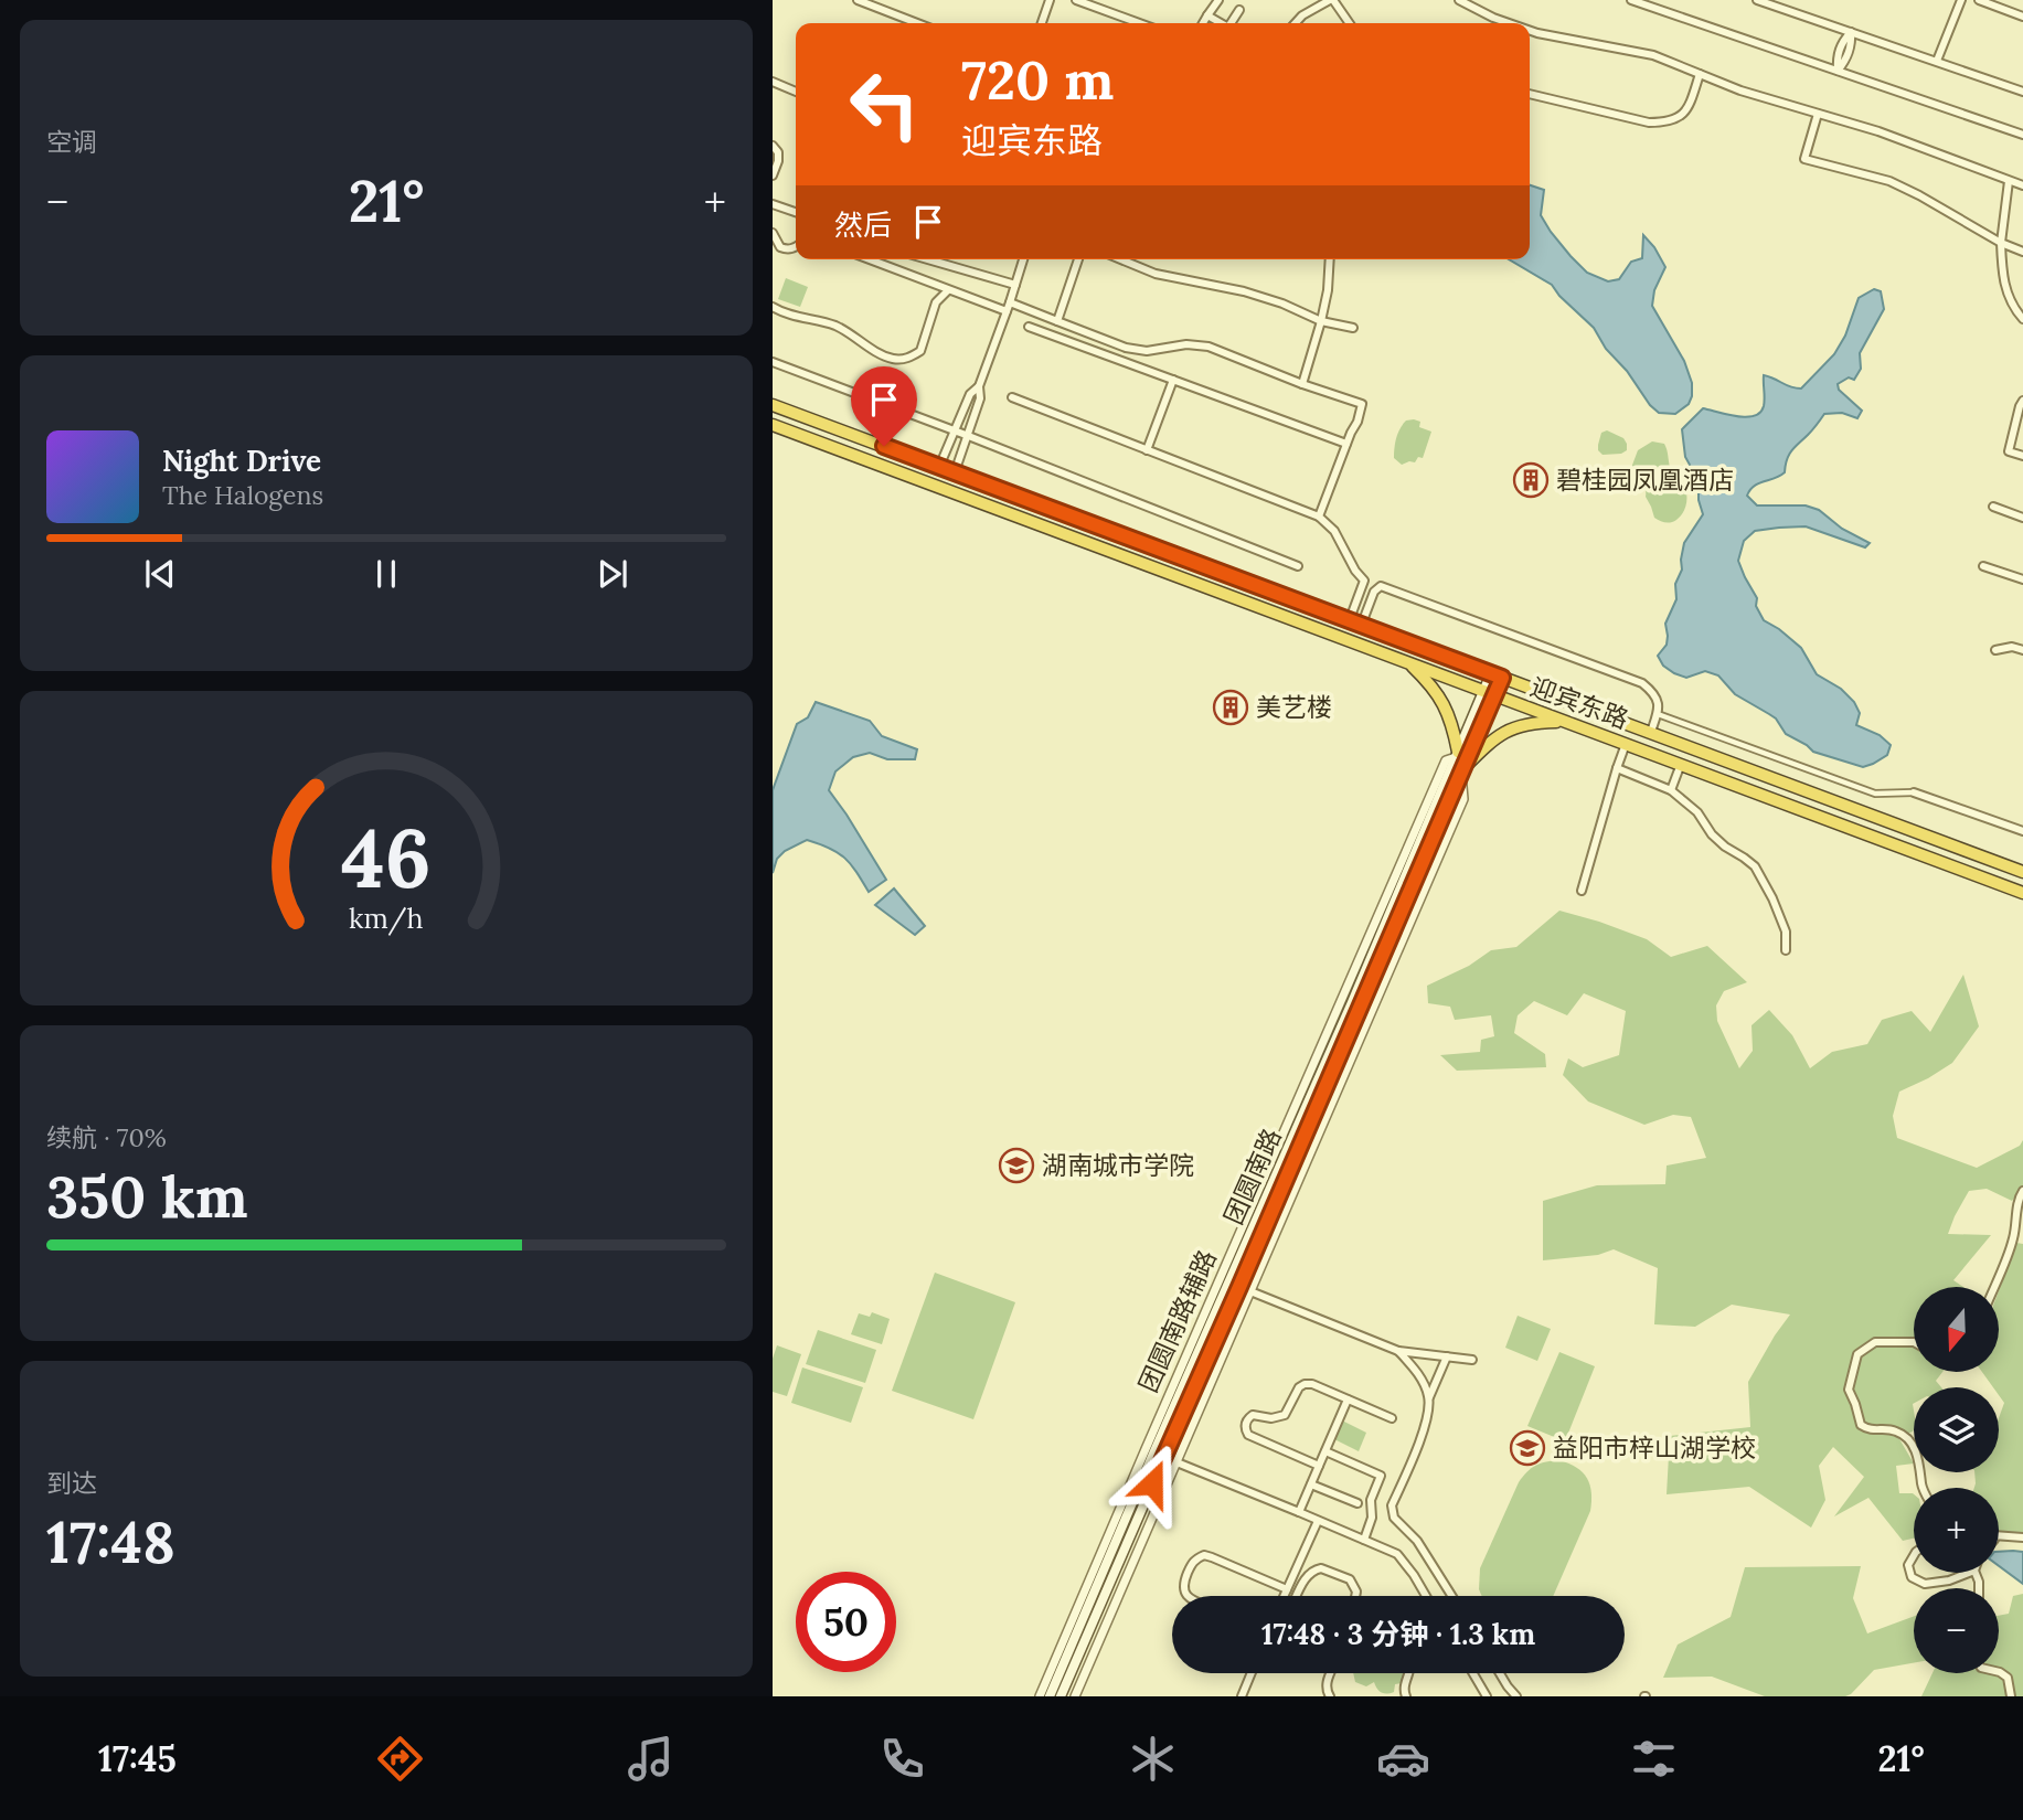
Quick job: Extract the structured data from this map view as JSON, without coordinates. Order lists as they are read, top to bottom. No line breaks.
{"streets":{"highway":["迎宾东路"],"main road":["团圆南路"],"street":["团圆南路辅路"]},"crossings":[["迎宾东路","团圆南路"],["团圆南路","团圆南路辅路"]],"places":{"building":["碧桂园凤凰酒店","美艺楼"],"school or university":["湖南城市学院","益阳市梓山湖学校"]},"north":"bottom","page":{"tile":["空调",["续航 · 70%","350 km"],["到达","17:48"]],"turn":["720 m","迎宾东路"],"heat":["−","21°","+"],"then":"然后","song":["Night Drive","The Halogens"],"map_buttons":["+","−"],"limit":"50","trip":"17:48 · 3 分钟 · 1.3 km","tabs":["17:45","21°"],"gauge":["46","km/h"]}}
